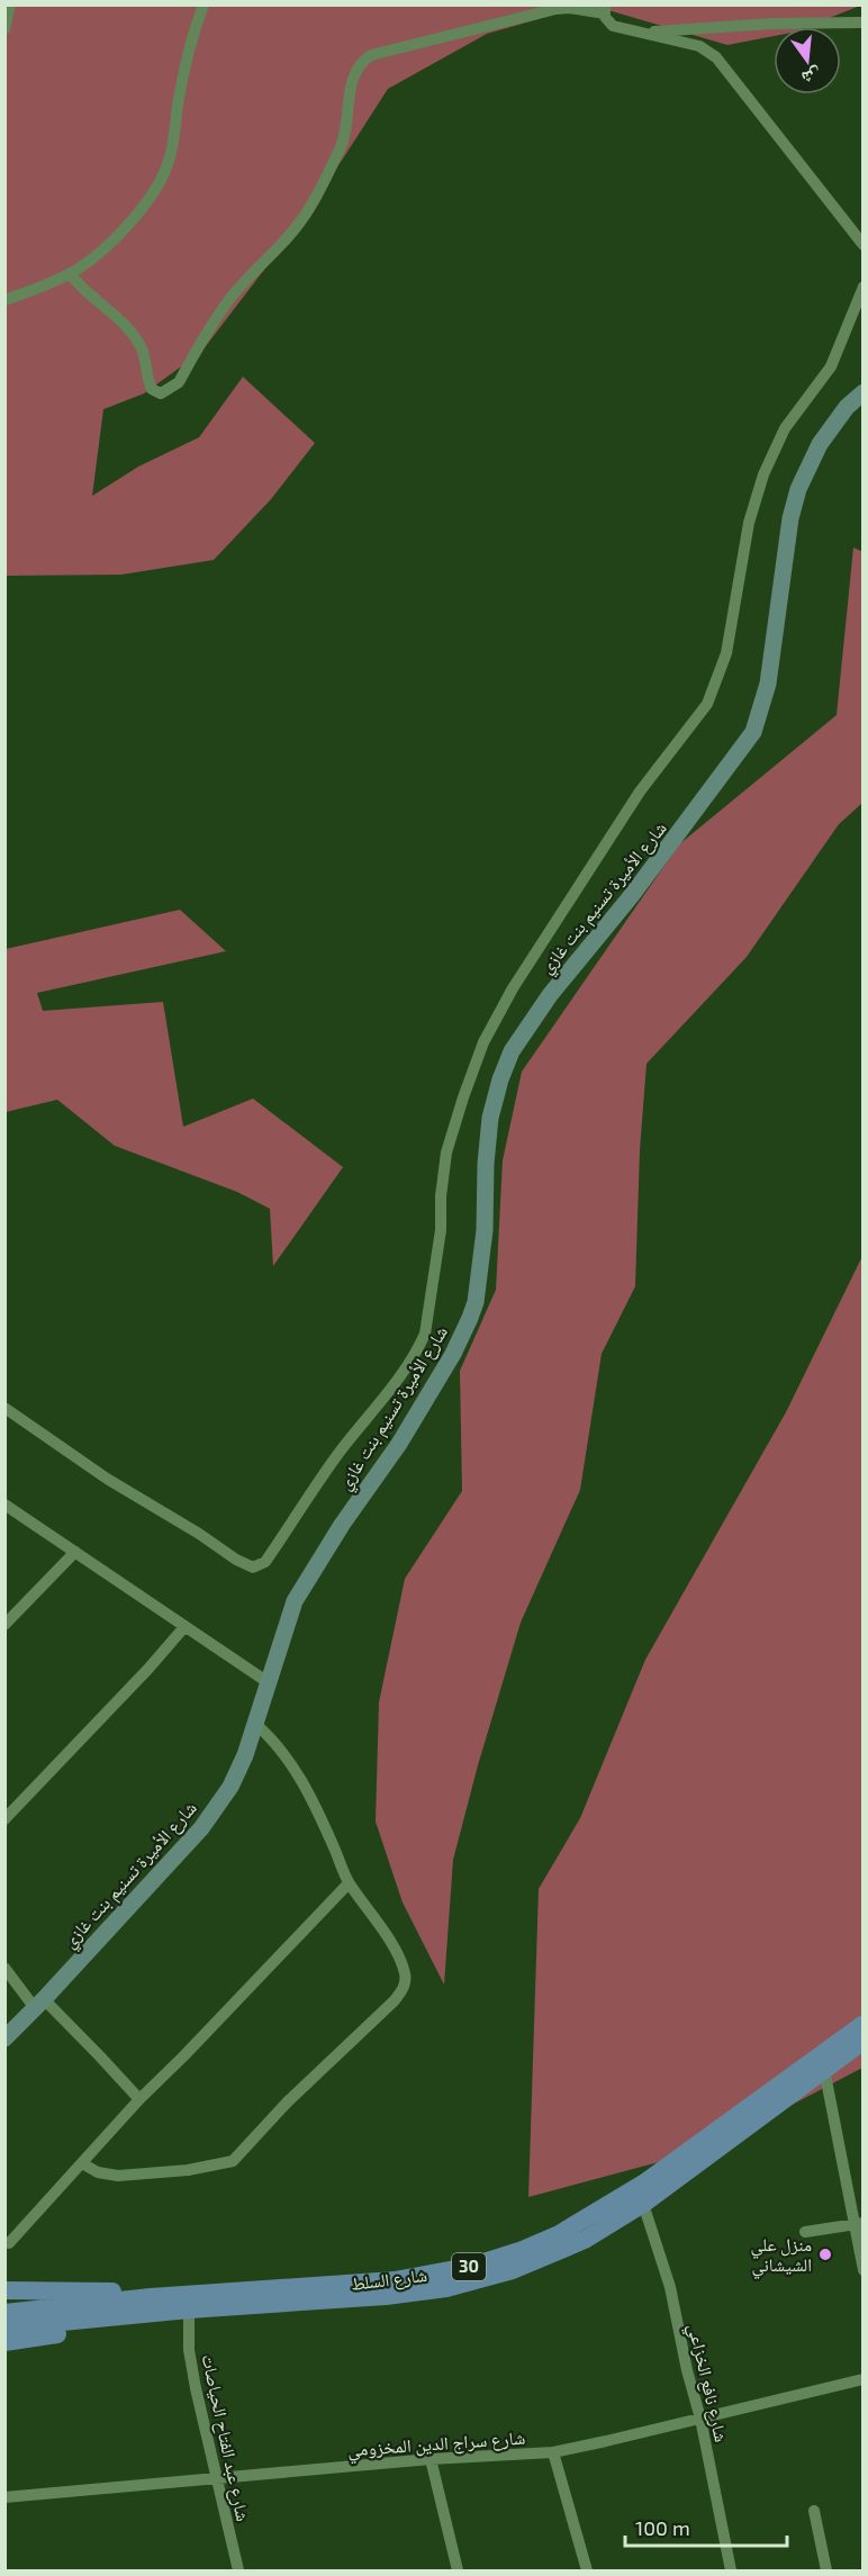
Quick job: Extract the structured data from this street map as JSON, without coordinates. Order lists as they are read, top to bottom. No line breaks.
{"streets":{"main road":["شارع الأميرة تسنيم بنت غازي","30","شارع السلط"],"street":["شارع نافع الخزاعي","شارع عبد الفتاح الحياصات","شارع سراج الدين المخزومي"]},"crossings":[["شارع السلط","شارع نافع الخزاعي"],["شارع السلط","شارع عبد الفتاح الحياصات"],["شارع نافع الخزاعي","شارع سراج الدين المخزومي"],["شارع عبد الفتاح الحياصات","شارع سراج الدين المخزومي"]],"places":["منزل علي الشيشاني"],"scale_bar":"100 m","north":"bottom"}
